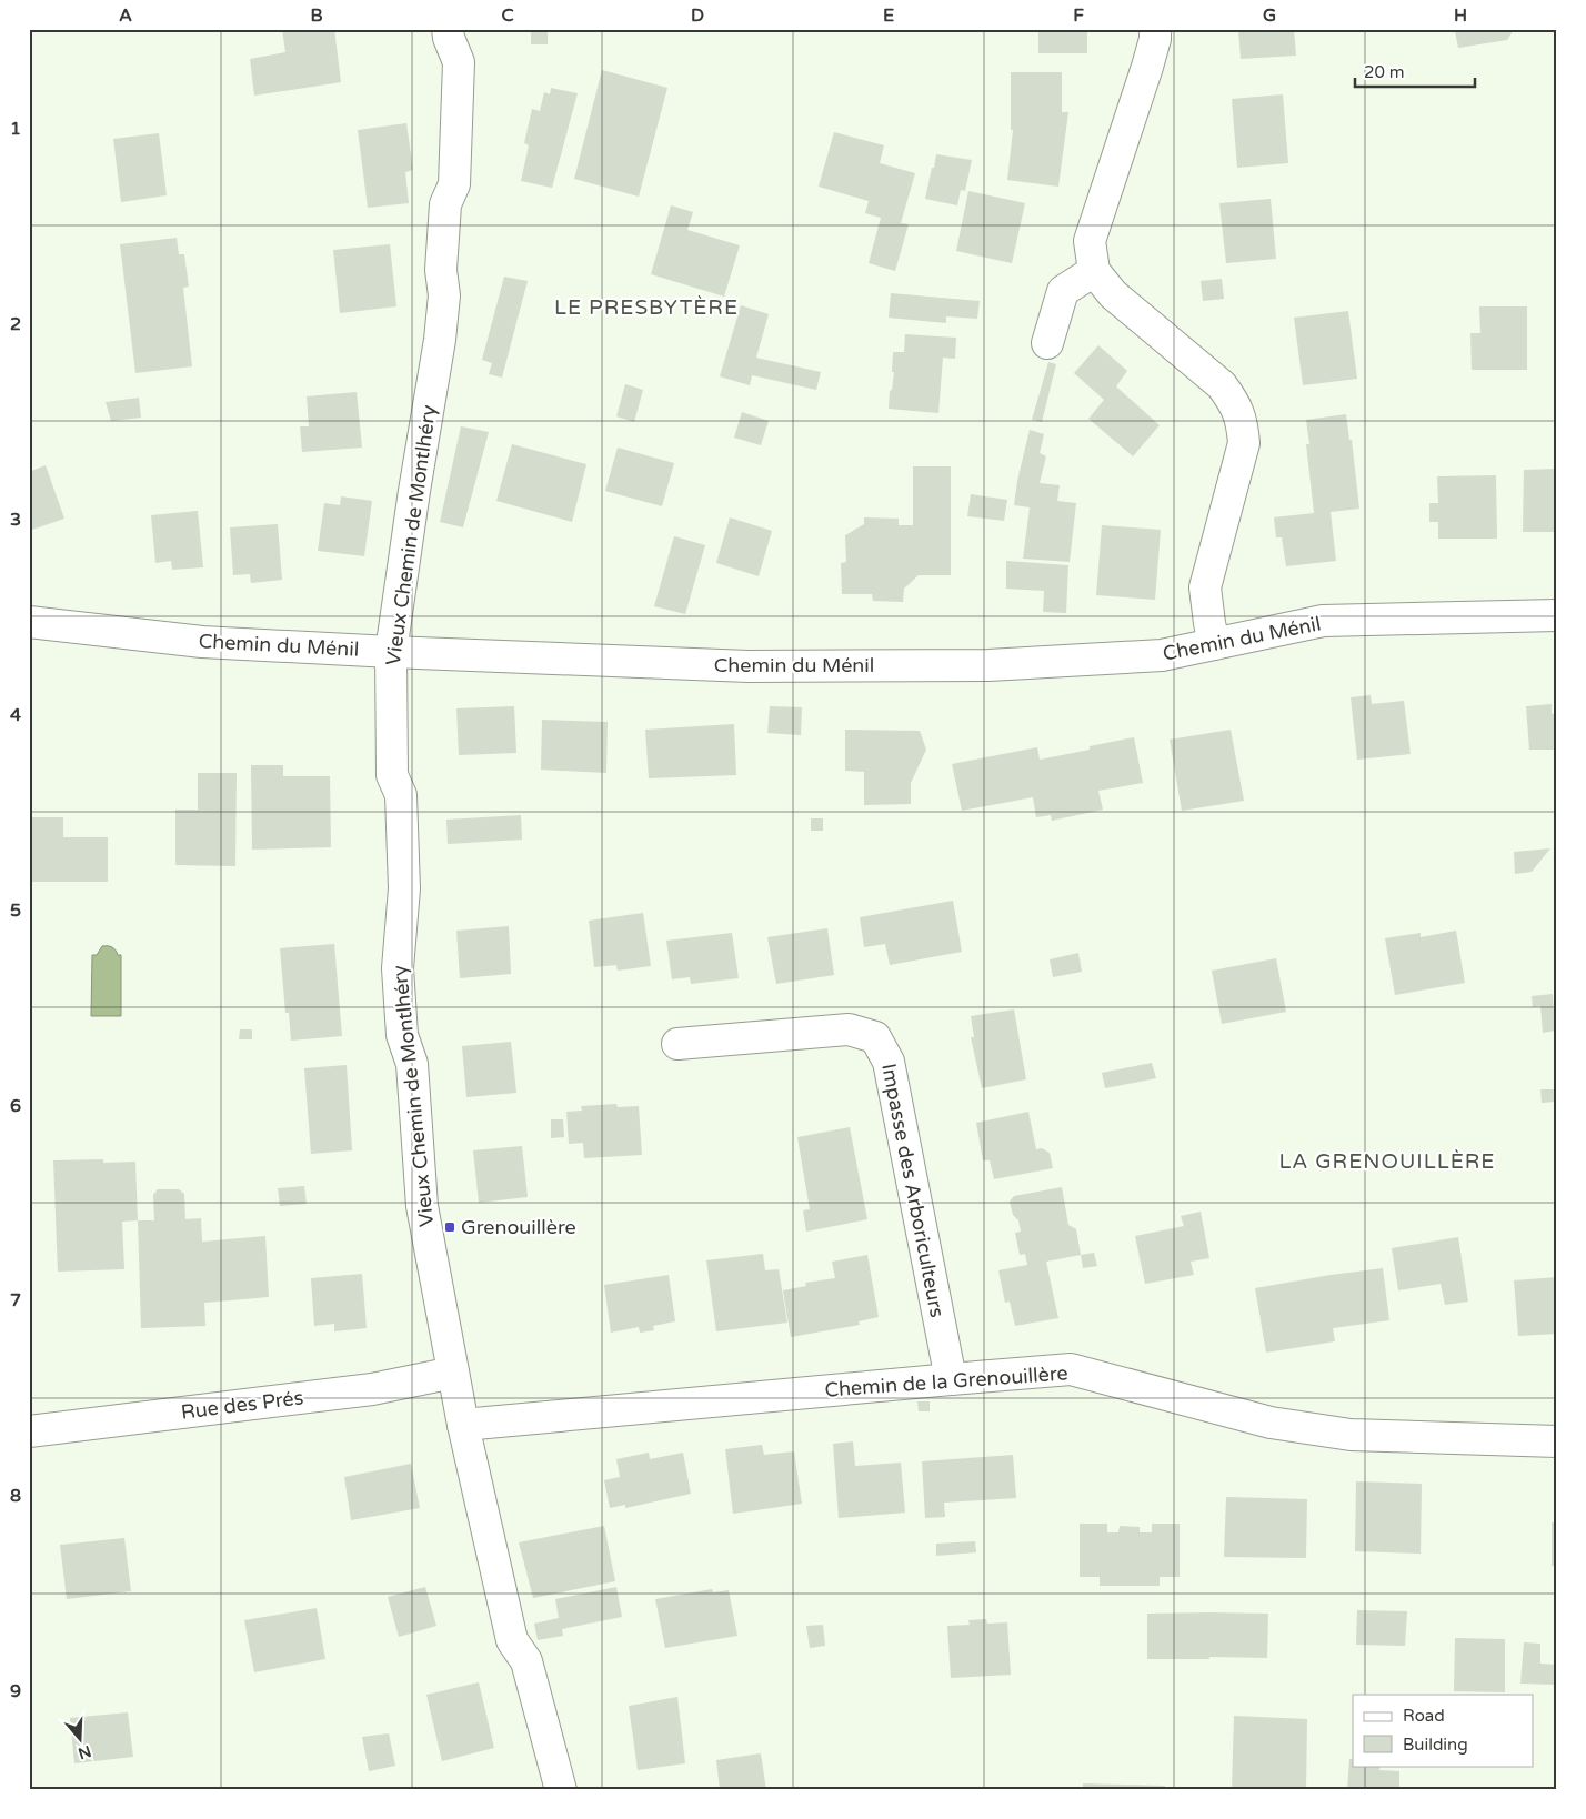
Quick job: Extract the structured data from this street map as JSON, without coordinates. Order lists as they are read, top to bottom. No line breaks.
{"streets":{"street":["Vieux Chemin de Montlhéry","Chemin du Ménil","Impasse des Arboriculteurs","Chemin de la Grenouillère","Rue des Prés"]},"crossings":[["Vieux Chemin de Montlhéry","Chemin du Ménil"],["Vieux Chemin de Montlhéry","Chemin de la Grenouillère"],["Vieux Chemin de Montlhéry","Rue des Prés"],["Impasse des Arboriculteurs","Chemin de la Grenouillère"]],"districts":["LE PRESBYTÈRE","LA GRENOUILLÈRE"],"places":{"transit":["Grenouillère"]},"legend":["Road","Building"],"scale_bar":"20 m","north":"bottom","grid":{"columns":["A","B","C","D","E","F","G","H"],"rows":["1","2","3","4","5","6","7","8","9"]}}
